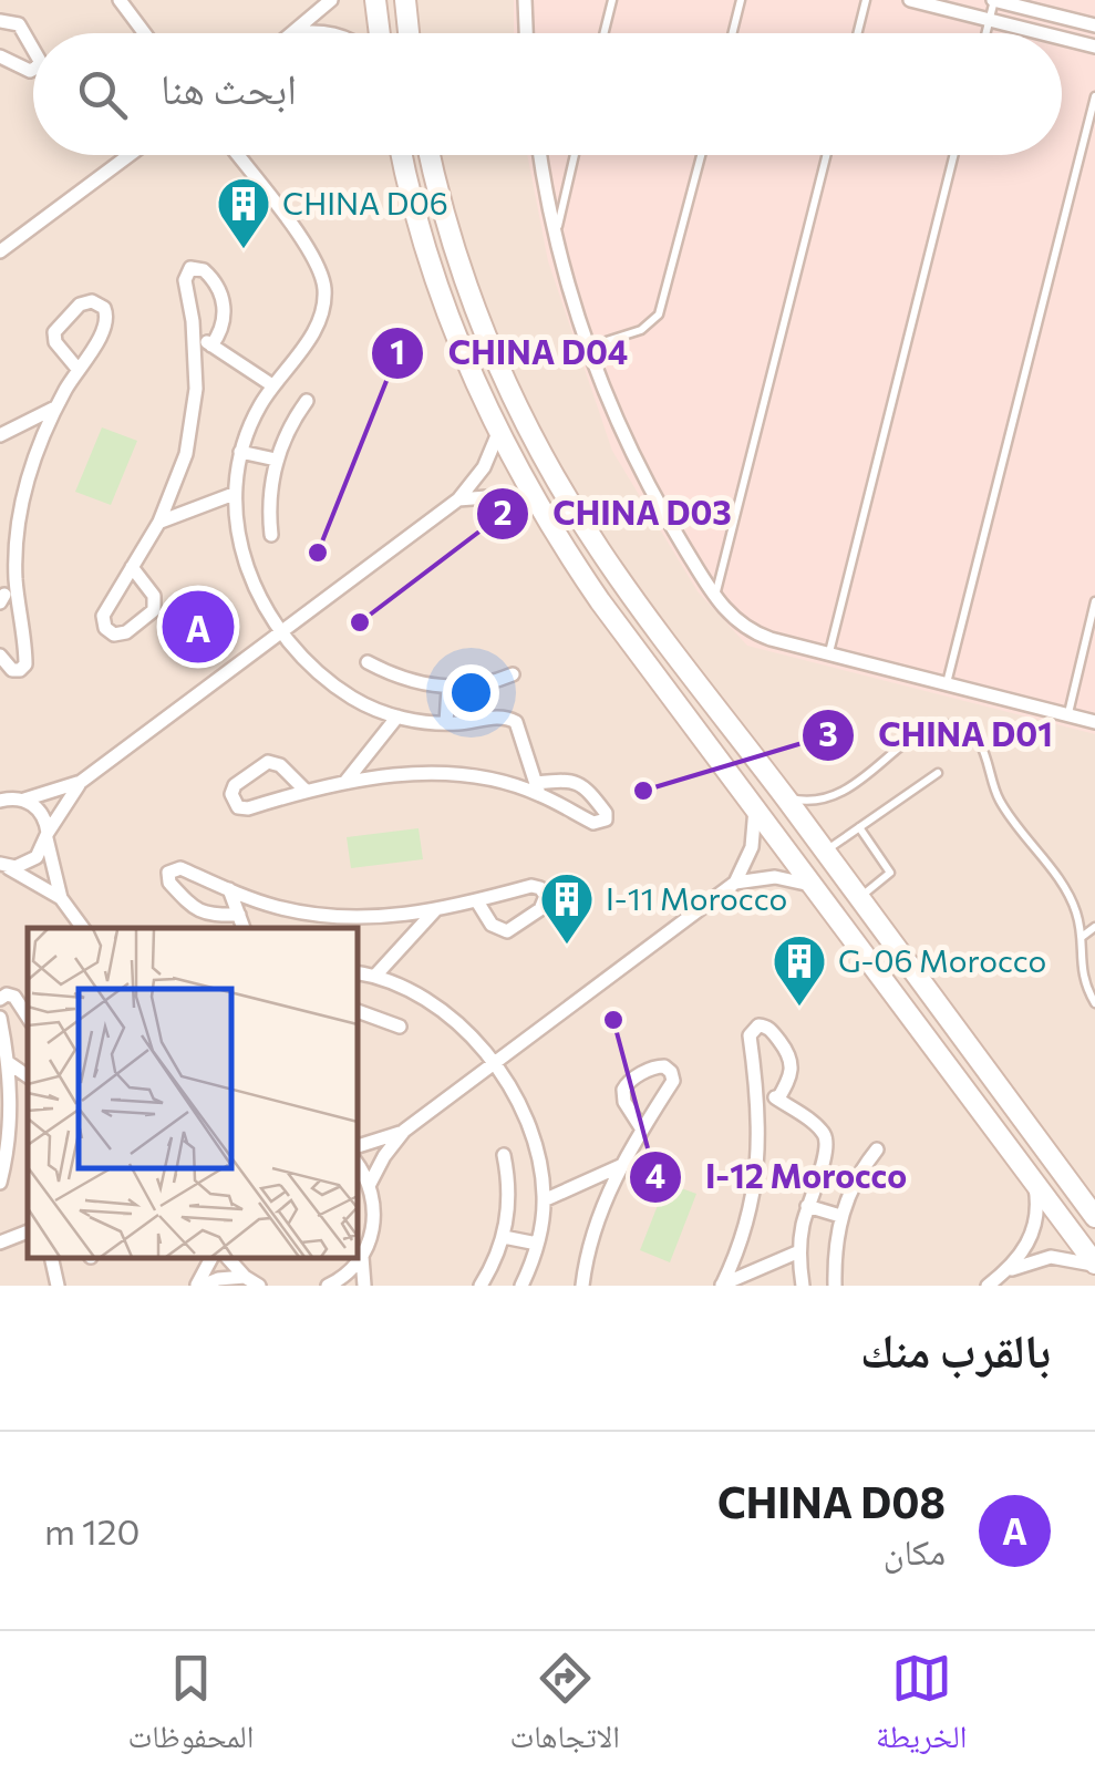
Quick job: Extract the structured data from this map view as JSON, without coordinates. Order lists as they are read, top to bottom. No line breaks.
{"places":{"building":["CHINA D06","I-11 Morocco","G-06 Morocco"],"other":["CHINA D04","CHINA D03","CHINA D01","I-12 Morocco"]},"page":{"search":"ابحث هنا","pins":"A","heading":"بالقرب منك","list":[{"mark":"A","name":"CHINA D08","note":"مكان","value":"120 m"}],"nav":["الخريطة","الاتجاهات","المحفوظات"]}}
